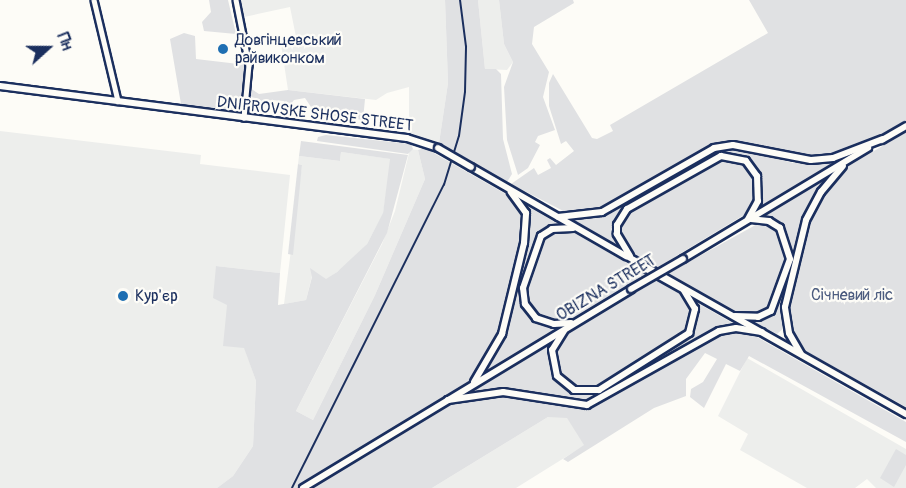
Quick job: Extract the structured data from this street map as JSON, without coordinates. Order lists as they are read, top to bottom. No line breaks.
{"streets":{"main road":["DNIPROVSKE SHOSE STREET","OBIZNA STREET"]},"parks":["Січневий ліс"],"places":["Довгінцевський райвиконком","Кур'єр"],"north":"right"}
